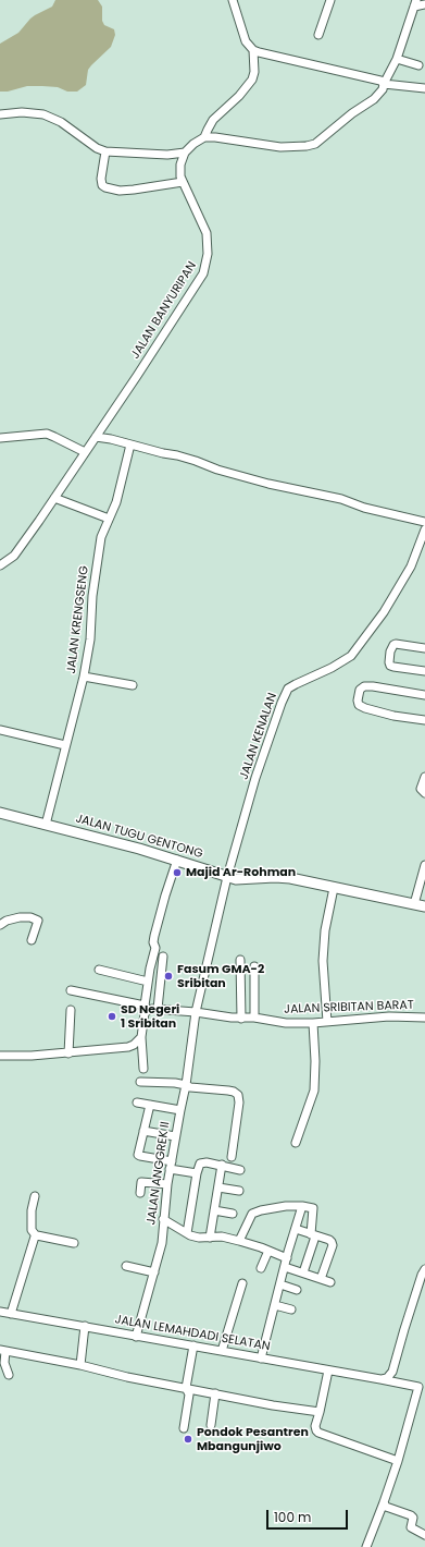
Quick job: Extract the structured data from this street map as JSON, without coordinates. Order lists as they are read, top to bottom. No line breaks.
{"streets":{"main road":["JALAN TUGU GENTONG"],"street":["JALAN BANYURIPAN","JALAN KRENGSENG","JALAN KENALAN","JALAN SRIBITAN BARAT","JALAN ANGGREK II","JALAN LEMAHDADI SELATAN"]},"crossings":[["JALAN KRENGSENG","JALAN TUGU GENTONG"],["JALAN KENALAN","JALAN TUGU GENTONG"],["JALAN KENALAN","JALAN SRIBITAN BARAT"],["JALAN KENALAN","JALAN ANGGREK II"],["JALAN SRIBITAN BARAT","JALAN ANGGREK II"],["JALAN ANGGREK II","JALAN LEMAHDADI SELATAN"]],"places":["Majid Ar-Rohman","Fasum GMA-2 Sribitan","SD Negeri 1 Sribitan","Pondok Pesantren Mbangunjiwo"],"scale_bar":"100 m"}
